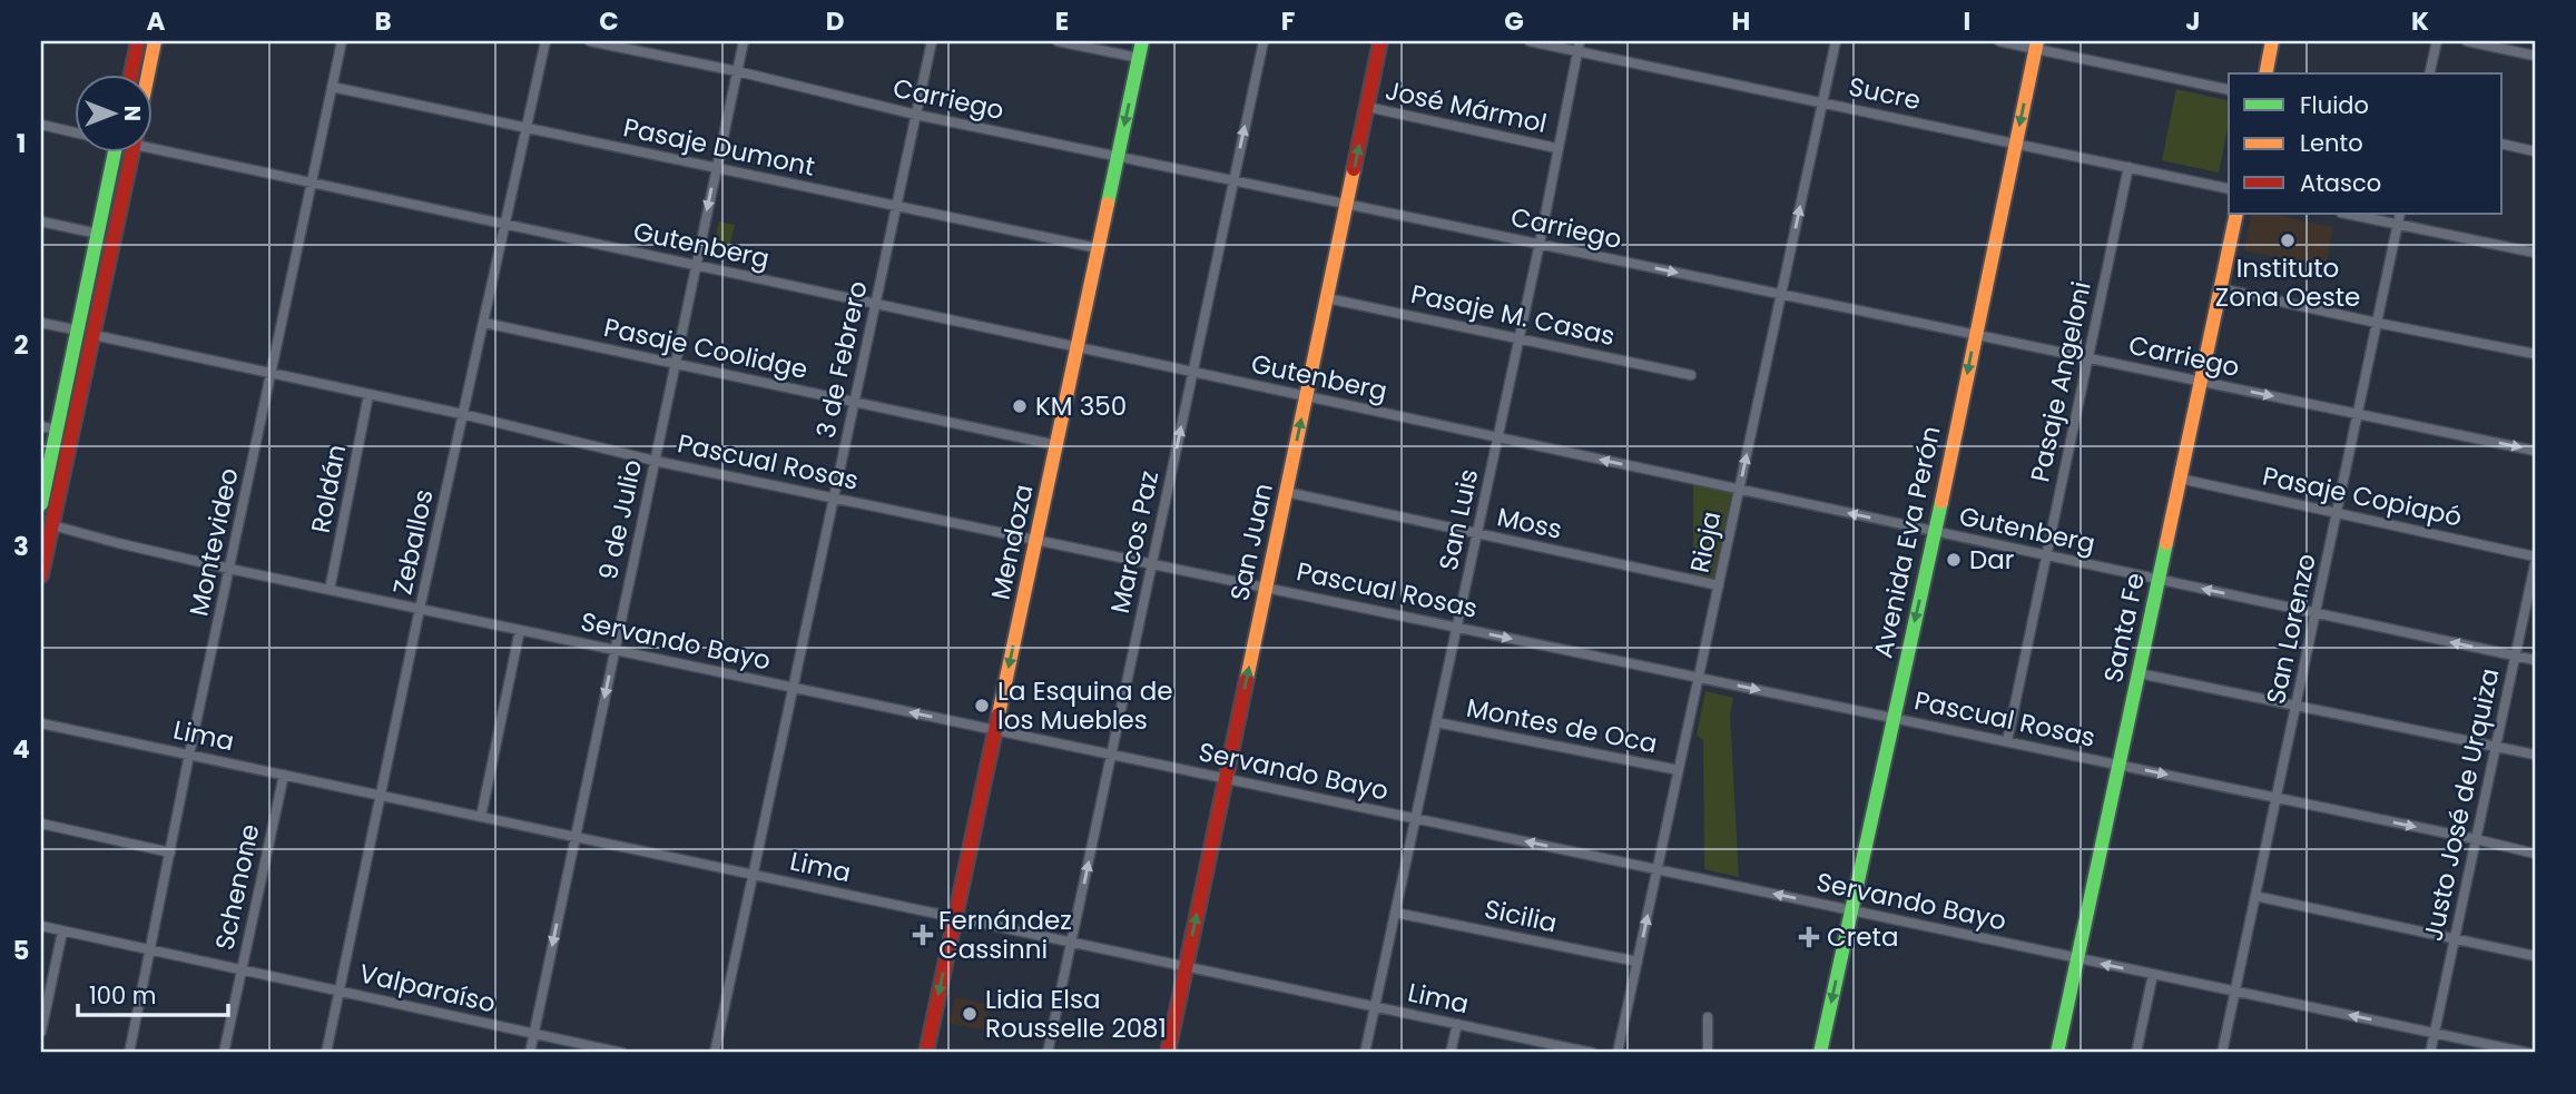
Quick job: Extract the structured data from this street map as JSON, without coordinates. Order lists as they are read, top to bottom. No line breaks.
{"streets":{"main road":["Mendoza","San Juan","Avenida Eva Perón","Santa Fe"],"street":["Sucre","Carriego","José Mármol","Pasaje Dumont","Gutenberg","Pasaje M. Casas","Pasaje Coolidge","3 de Febrero","Pasaje Angeloni","Pascual Rosas","Roldán","Pasaje Copiapó","9 de Julio","San Luis","Moss","Montevideo","Zeballos","Marcos Paz","Rioja","San Lorenzo","Servando Bayo","Montes de Oca","Lima","Justo José de Urquiza","Schenone","Sicilia","Valparaíso"]},"crossings":[["Sucre","Pasaje Angeloni"],["Sucre","San Luis"],["Sucre","Rioja"],["Sucre","Avenida Eva Perón"],["Carriego","3 de Febrero"],["Carriego","Pasaje Angeloni"],["Carriego","9 de Julio"],["Carriego","San Luis"],["Carriego","Mendoza"],["Carriego","Marcos Paz"],["Carriego","San Juan"],["Carriego","Rioja"],["Carriego","Avenida Eva Perón"],["Carriego","Santa Fe"],["Carriego","San Lorenzo"],["José Mármol","San Luis"],["José Mármol","San Juan"],["Pasaje Dumont","3 de Febrero"],["Pasaje Dumont","9 de Julio"],["Pasaje Dumont","Montevideo"],["Pasaje Dumont","Zeballos"],["Pasaje Dumont","Mendoza"],["Gutenberg","3 de Febrero"],["Gutenberg","Pasaje Angeloni"],["Gutenberg","9 de Julio"],["Gutenberg","San Luis"],["Gutenberg","Montevideo"],["Gutenberg","Zeballos"],["Gutenberg","Mendoza"],["Gutenberg","Marcos Paz"],["Gutenberg","San Juan"],["Gutenberg","Rioja"],["Gutenberg","Avenida Eva Perón"],["Gutenberg","Santa Fe"],["Gutenberg","San Lorenzo"],["Gutenberg","Justo José de Urquiza"],["Pasaje M. Casas","San Luis"],["Pasaje M. Casas","San Juan"],["Pasaje Coolidge","3 de Febrero"],["Pasaje Coolidge","9 de Julio"],["Pasaje Coolidge","Zeballos"],["Pasaje Coolidge","Mendoza"],["3 de Febrero","Pascual Rosas"],["3 de Febrero","Servando Bayo"],["3 de Febrero","Lima"],["Pasaje Angeloni","Pascual Rosas"],["Pascual Rosas","Roldán"],["Pascual Rosas","9 de Julio"],["Pascual Rosas","San Luis"],["Pascual Rosas","Montevideo"],["Pascual Rosas","Zeballos"],["Pascual Rosas","Mendoza"],["Pascual Rosas","Marcos Paz"],["Pascual Rosas","San Juan"],["Pascual Rosas","Rioja"],["Pascual Rosas","Avenida Eva Perón"],["Pascual Rosas","Santa Fe"],["Pascual Rosas","San Lorenzo"],["Pascual Rosas","Justo José de Urquiza"],["Roldán","Servando Bayo"],["Pasaje Copiapó","Santa Fe"],["Pasaje Copiapó","San Lorenzo"],["9 de Julio","Servando Bayo"],["9 de Julio","Lima"],["9 de Julio","Valparaíso"],["San Luis","Moss"],["San Luis","Servando Bayo"],["San Luis","Montes de Oca"],["San Luis","Lima"],["San Luis","Sicilia"],["Moss","San Juan"],["Moss","Rioja"],["Montevideo","Servando Bayo"],["Montevideo","Lima"],["Montevideo","Valparaíso"],["Zeballos","Servando Bayo"],["Zeballos","Lima"],["Zeballos","Valparaíso"],["Mendoza","Servando Bayo"],["Mendoza","Lima"],["Marcos Paz","Servando Bayo"],["Marcos Paz","Lima"],["San Juan","Servando Bayo"],["San Juan","Lima"],["Rioja","Servando Bayo"],["Rioja","Montes de Oca"],["Rioja","Sicilia"],["Avenida Eva Perón","Servando Bayo"],["Santa Fe","Servando Bayo"],["San Lorenzo","Servando Bayo"],["Servando Bayo","Justo José de Urquiza"],["Lima","Schenone"],["Schenone","Valparaíso"]],"one_way":["9 de Julio","Mendoza","Marcos Paz","San Juan","Rioja","Avenida Eva Perón","Servando Bayo"],"places":{"other":["Instituto Zona Oeste","KM 350","Dar","La Esquina de los Muebles","Lidia Elsa Rousselle 2081"],"health":["Fernández Cassinni","Creta"]},"legend":["Fluido","Lento","Atasco"],"scale_bar":"100 m","north":"right","grid":{"columns":["A","B","C","D","E","F","G","H","I","J","K"],"rows":["1","2","3","4","5"]}}
